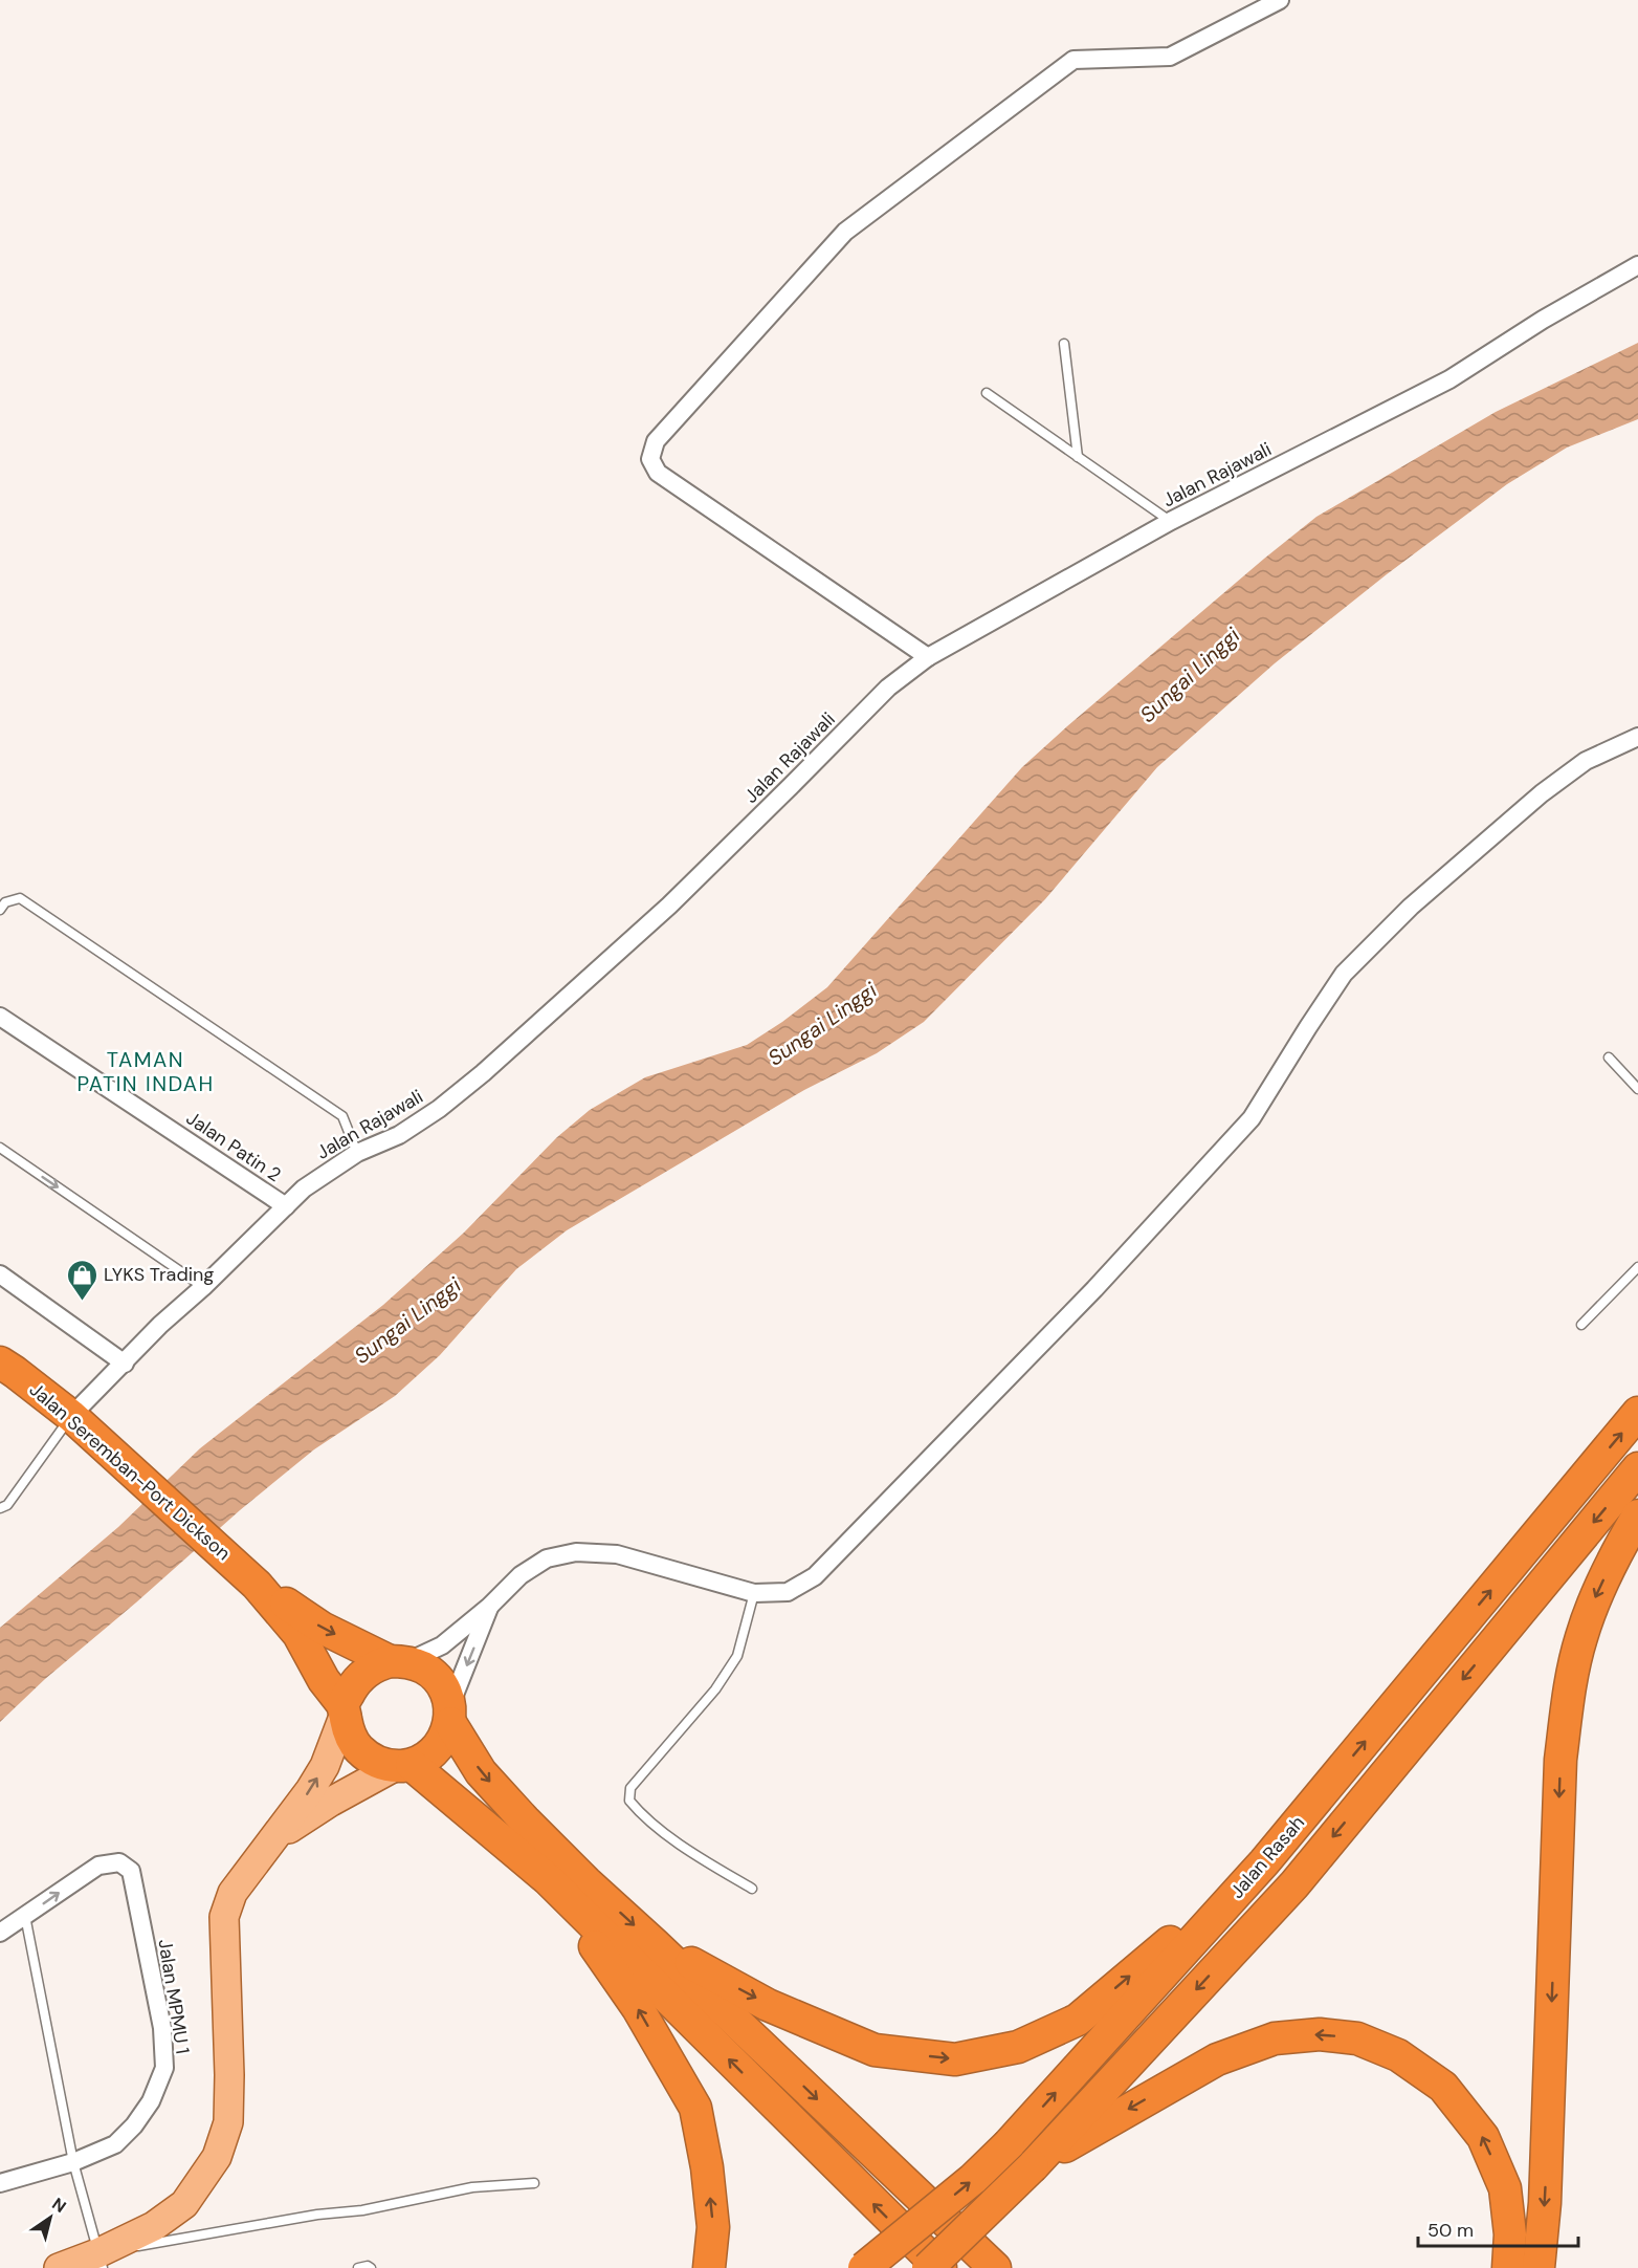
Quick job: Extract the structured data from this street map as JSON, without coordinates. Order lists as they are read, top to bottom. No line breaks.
{"streets":{"highway":["Jalan Seremban-Port Dickson","Jalan Rasah"],"street":["Jalan Rajawali","Jalan Patin 2","Jalan MPMU 1"]},"crossings":[["Jalan Rajawali","Jalan Patin 2"],["Jalan Rajawali","Jalan Seremban-Port Dickson"]],"districts":["TAMAN PATIN INDAH"],"water":["Sungai Linggi"],"places":{"shop":["LYKS Trading"]},"scale_bar":"50 m","north":"top right"}
